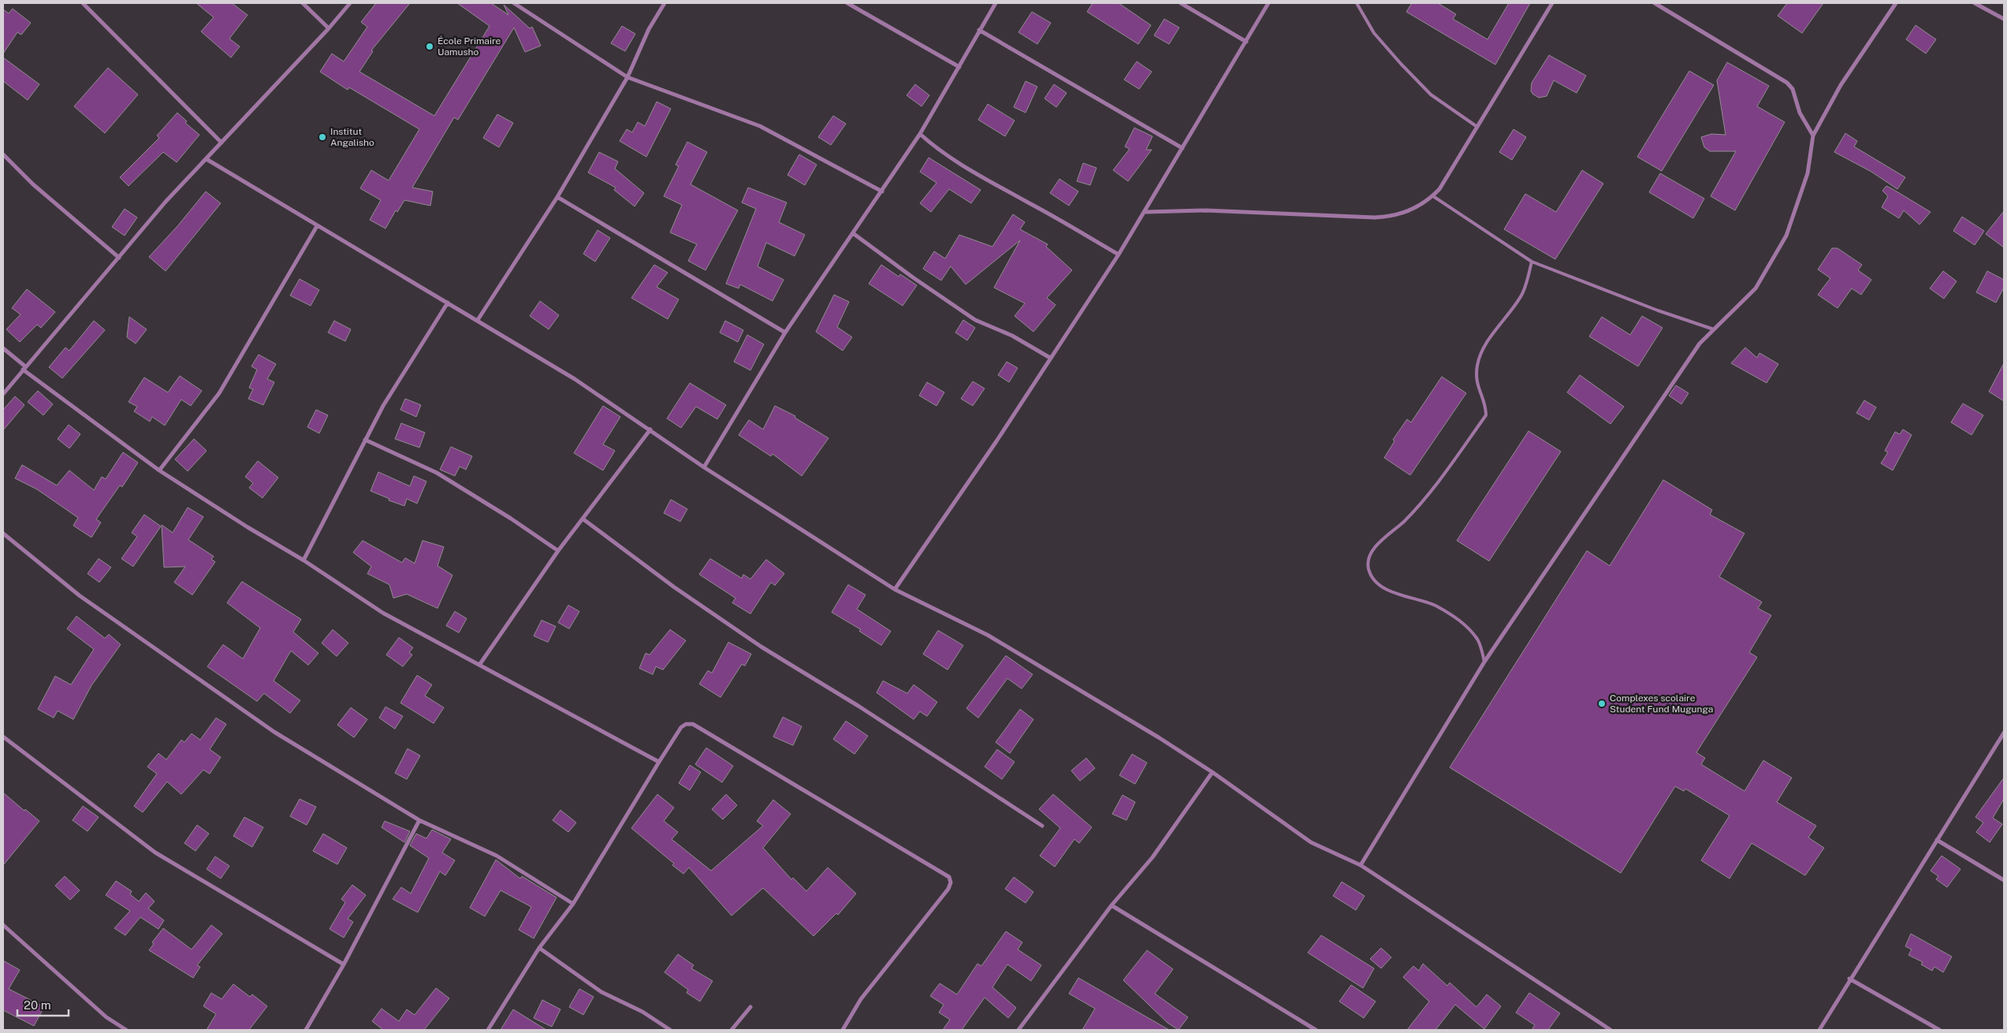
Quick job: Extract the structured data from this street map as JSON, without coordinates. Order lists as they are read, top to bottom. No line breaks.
{"places":["École Primaire Uamusho","Institut Angalisho","Complexes scolaire Student Fund Mugunga"],"scale_bar":"20 m"}
